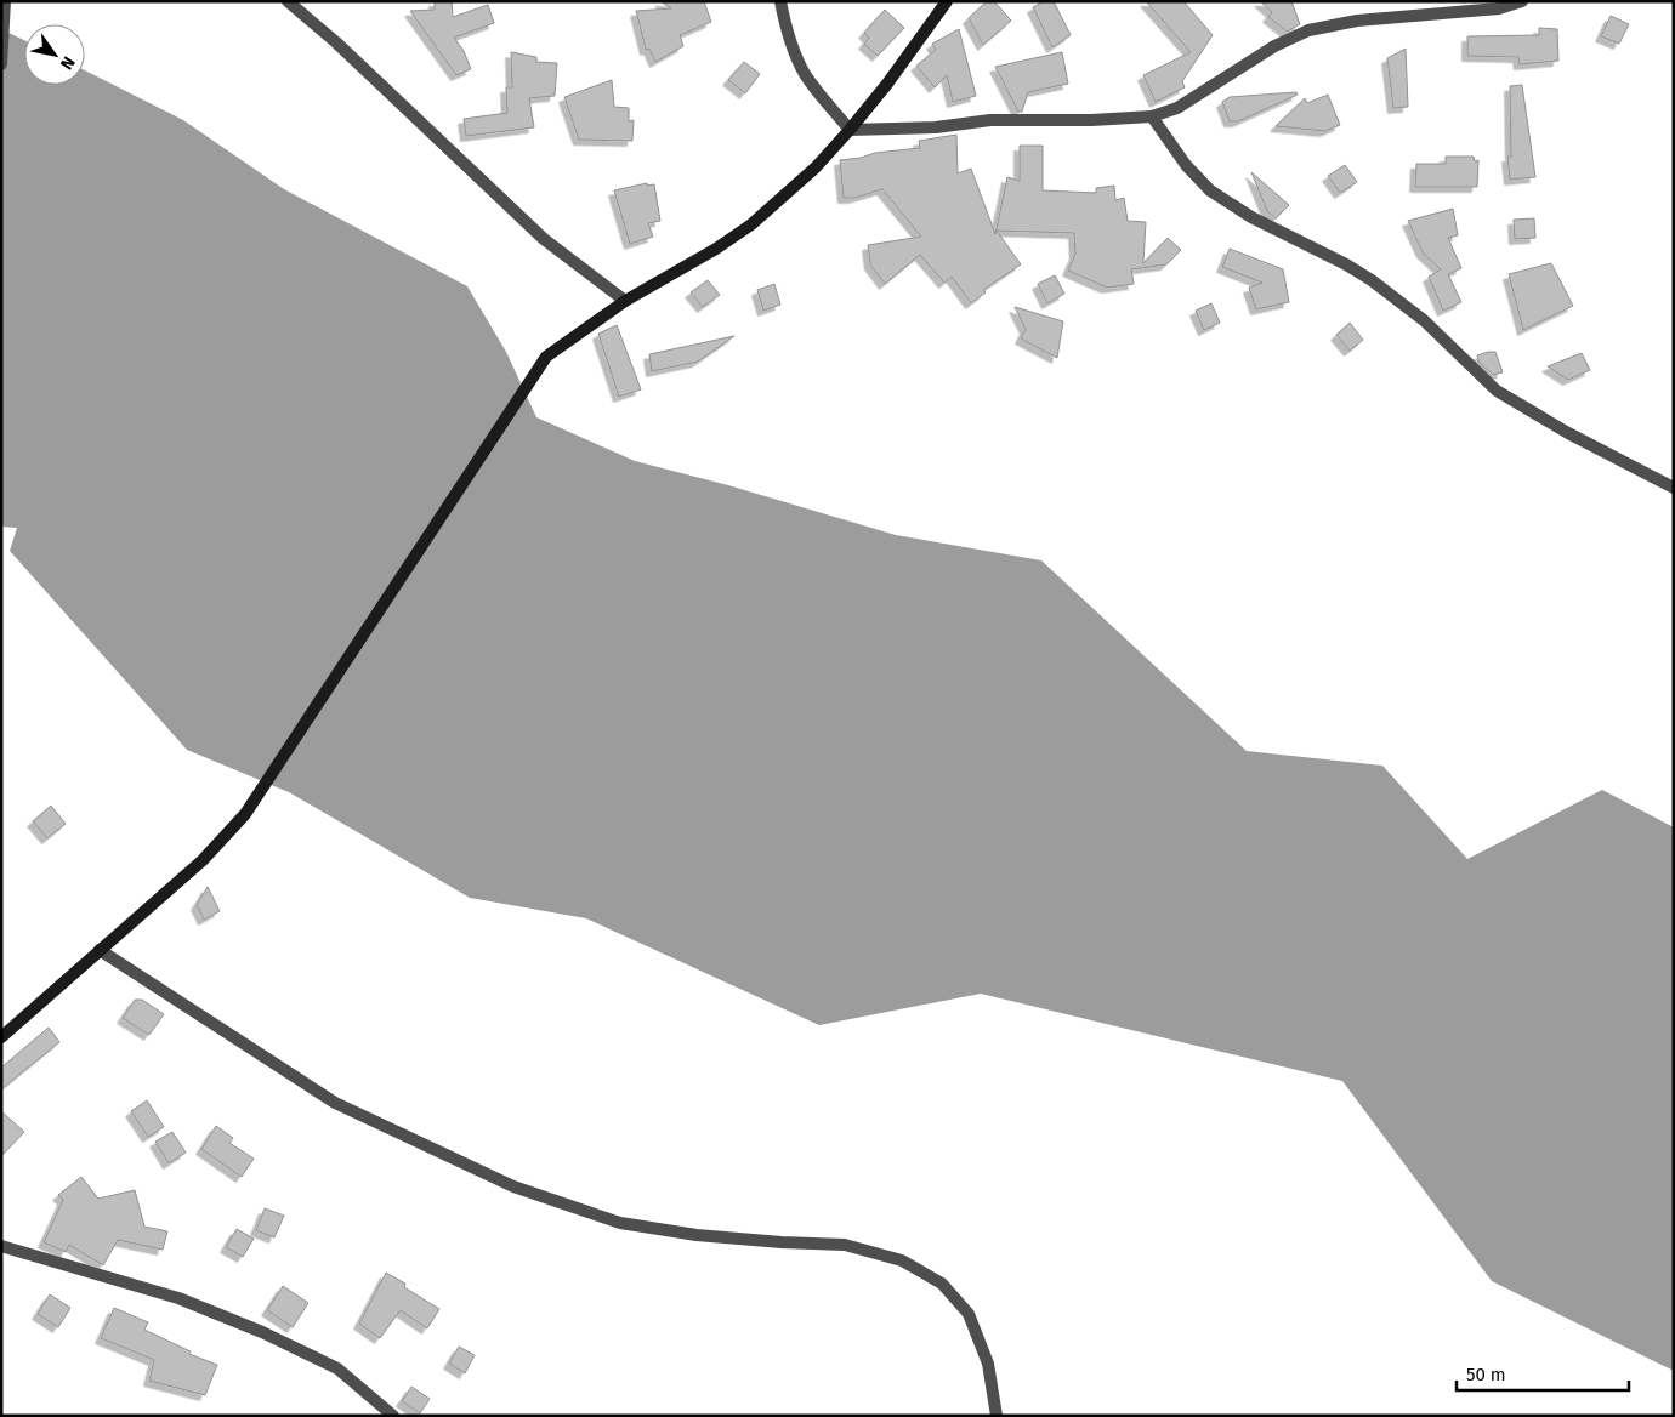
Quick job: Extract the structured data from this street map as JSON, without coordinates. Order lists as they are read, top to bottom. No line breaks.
{"scale_bar":"50 m","north":"bottom right"}
